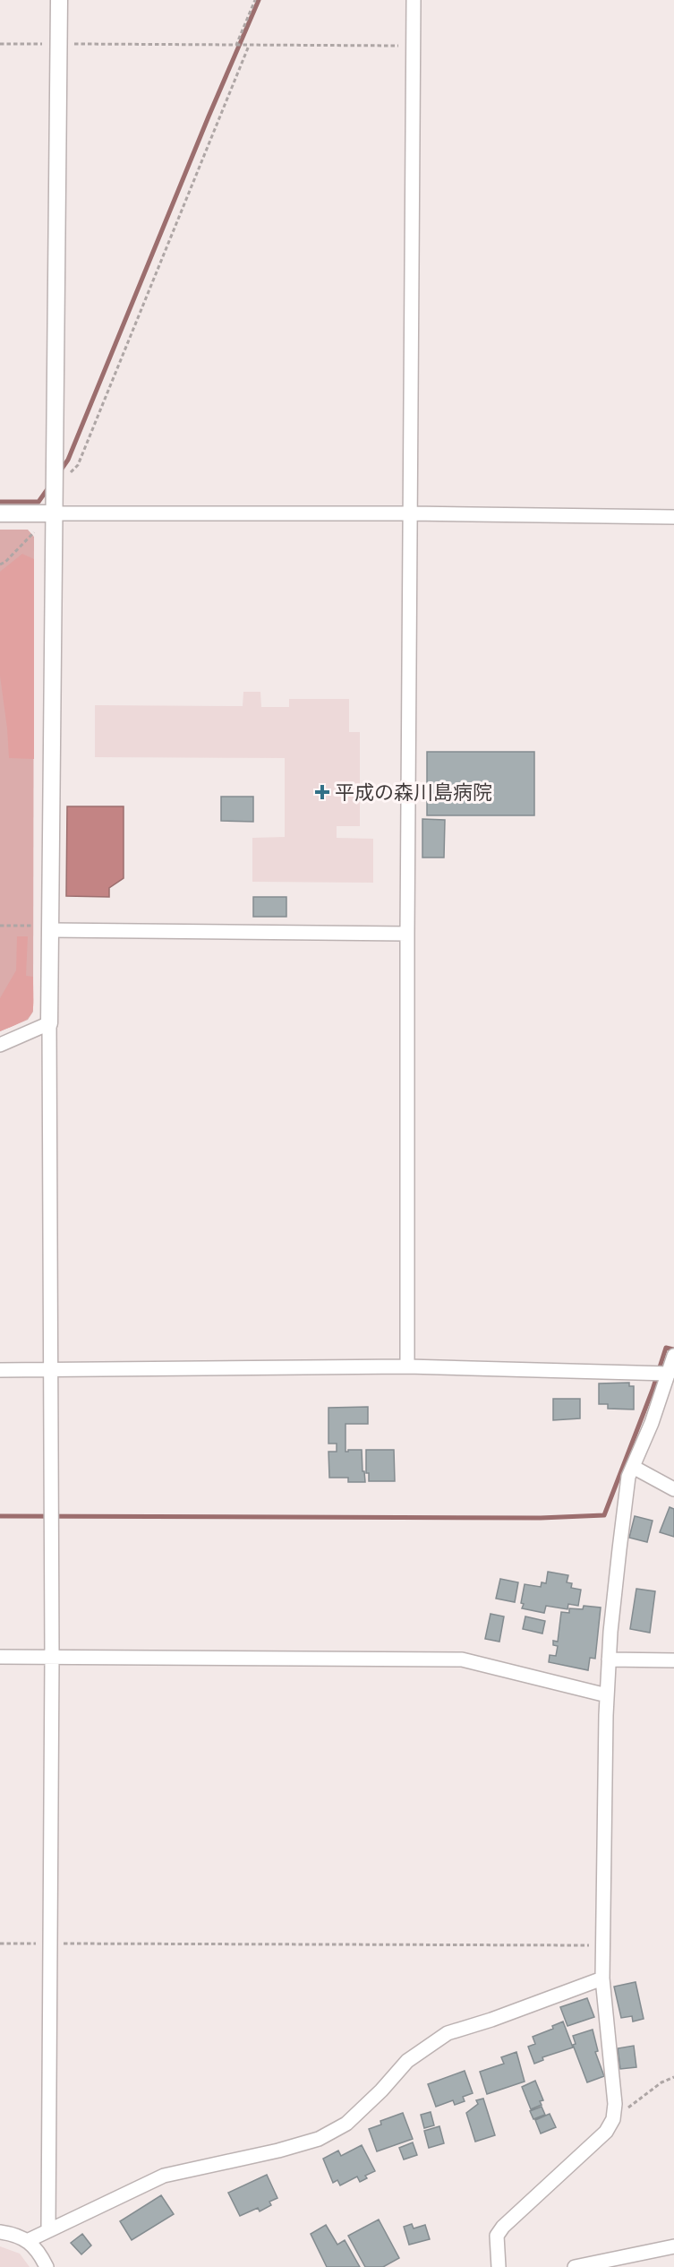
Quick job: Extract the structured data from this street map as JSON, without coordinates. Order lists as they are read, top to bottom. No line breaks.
{"places":{"health":["平成の森川島病院"]}}
